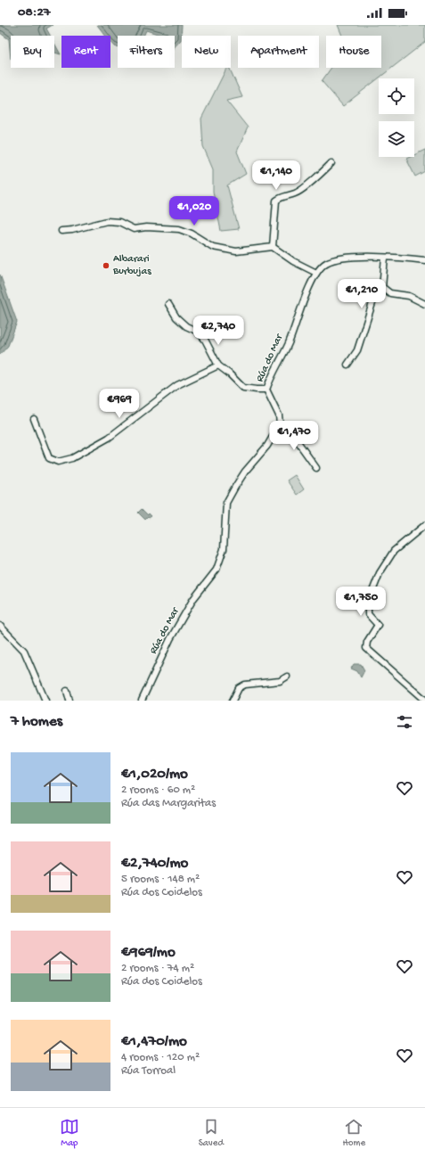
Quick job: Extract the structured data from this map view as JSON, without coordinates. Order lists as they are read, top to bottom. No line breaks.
{"streets":{"street":["Rúa do Mar"]},"places":["Albarari Burbujas"],"page":{"status":"08:27","chip":["Buy","Rent","Filters","New","Apartment","House"],"price":["€1,140","€1,020","€1,210","€2,740","€969","€1,470","€1,750"],"heading":"7 homes","list":[{"name":"€1,020/mo","note":"2 rooms · 60 m² · Rúa das Margaritas"},{"name":"€2,740/mo","note":"5 rooms · 148 m² · Rúa dos Coidelos"},{"name":"€969/mo","note":"2 rooms · 74 m² · Rúa dos Coidelos"},{"name":"€1,470/mo","note":"4 rooms · 120 m² · Rúa Torroal"}],"tabs":["Map","Saved","Home"]}}
